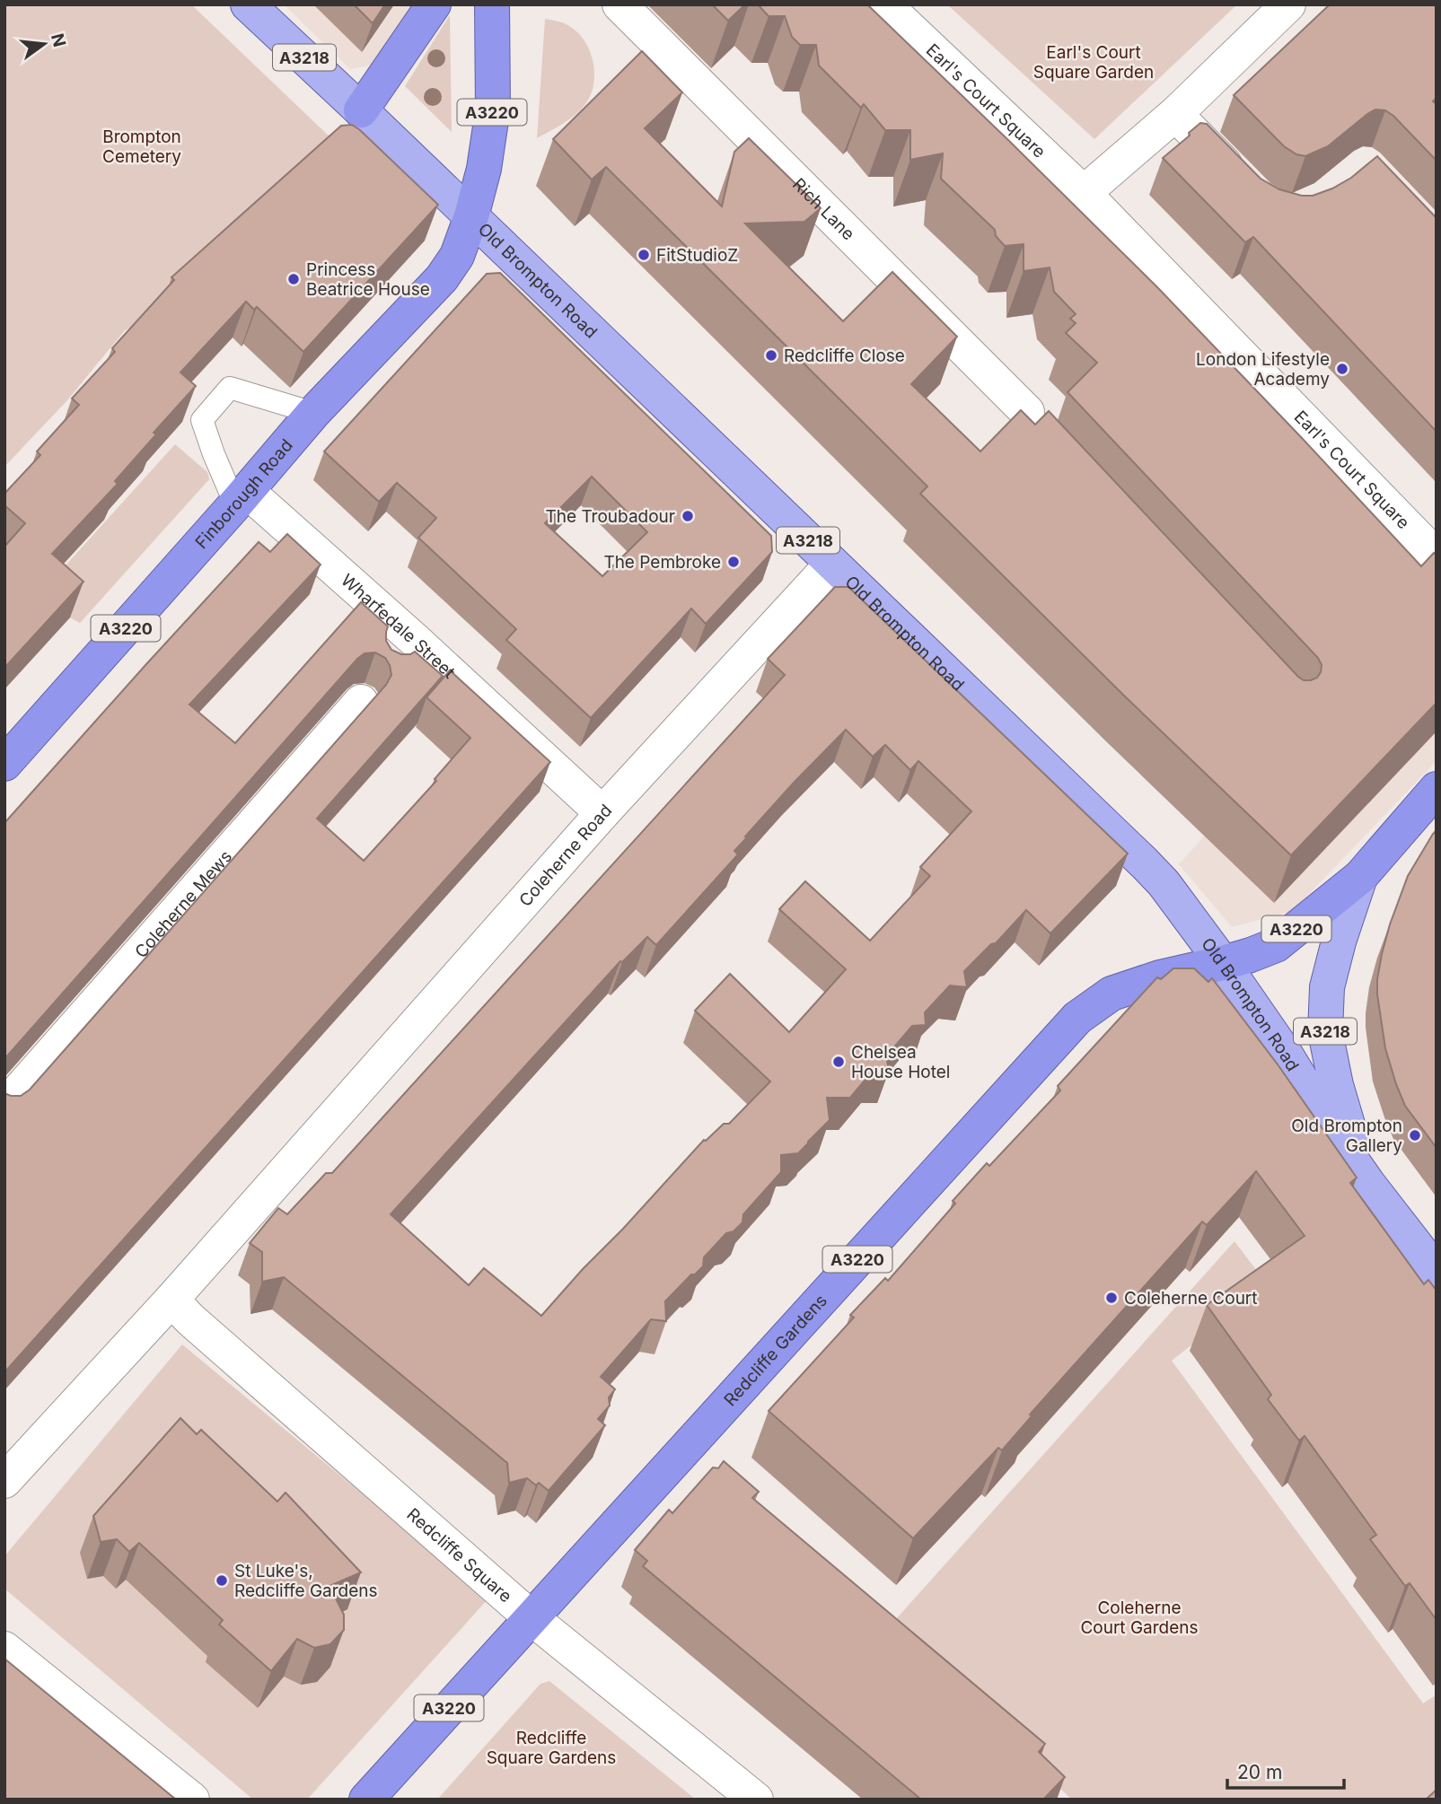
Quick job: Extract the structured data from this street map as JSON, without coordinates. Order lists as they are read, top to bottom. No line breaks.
{"streets":{"highway":["A3220","Finborough Road","Redcliffe Gardens"],"main road":["A3218","Old Brompton Road"],"street":["Earl's Court Square","Rich Lane","Wharfedale Street","Coleherne Road","Coleherne Mews","Redcliffe Square"]},"crossings":[["A3218","A3220"],["A3218","Old Brompton Road"],["A3220","Old Brompton Road"],["A3220","Finborough Road"],["A3220","Redcliffe Gardens"],["Old Brompton Road","Finborough Road"],["Old Brompton Road","Coleherne Road"],["Old Brompton Road","Redcliffe Gardens"],["Finborough Road","Wharfedale Street"],["Wharfedale Street","Coleherne Road"],["Coleherne Road","Redcliffe Square"],["Redcliffe Gardens","Redcliffe Square"]],"parks":["Earl's Court Square Garden","Brompton Cemetery","Coleherne Court Gardens","Redcliffe Square Gardens"],"places":["FitStudioZ","Princess Beatrice House","Redcliffe Close","London Lifestyle Academy","The Troubadour","The Pembroke","Chelsea House Hotel","Old Brompton Gallery","Coleherne Court","St Luke's, Redcliffe Gardens"],"scale_bar":"20 m","north":"right"}
